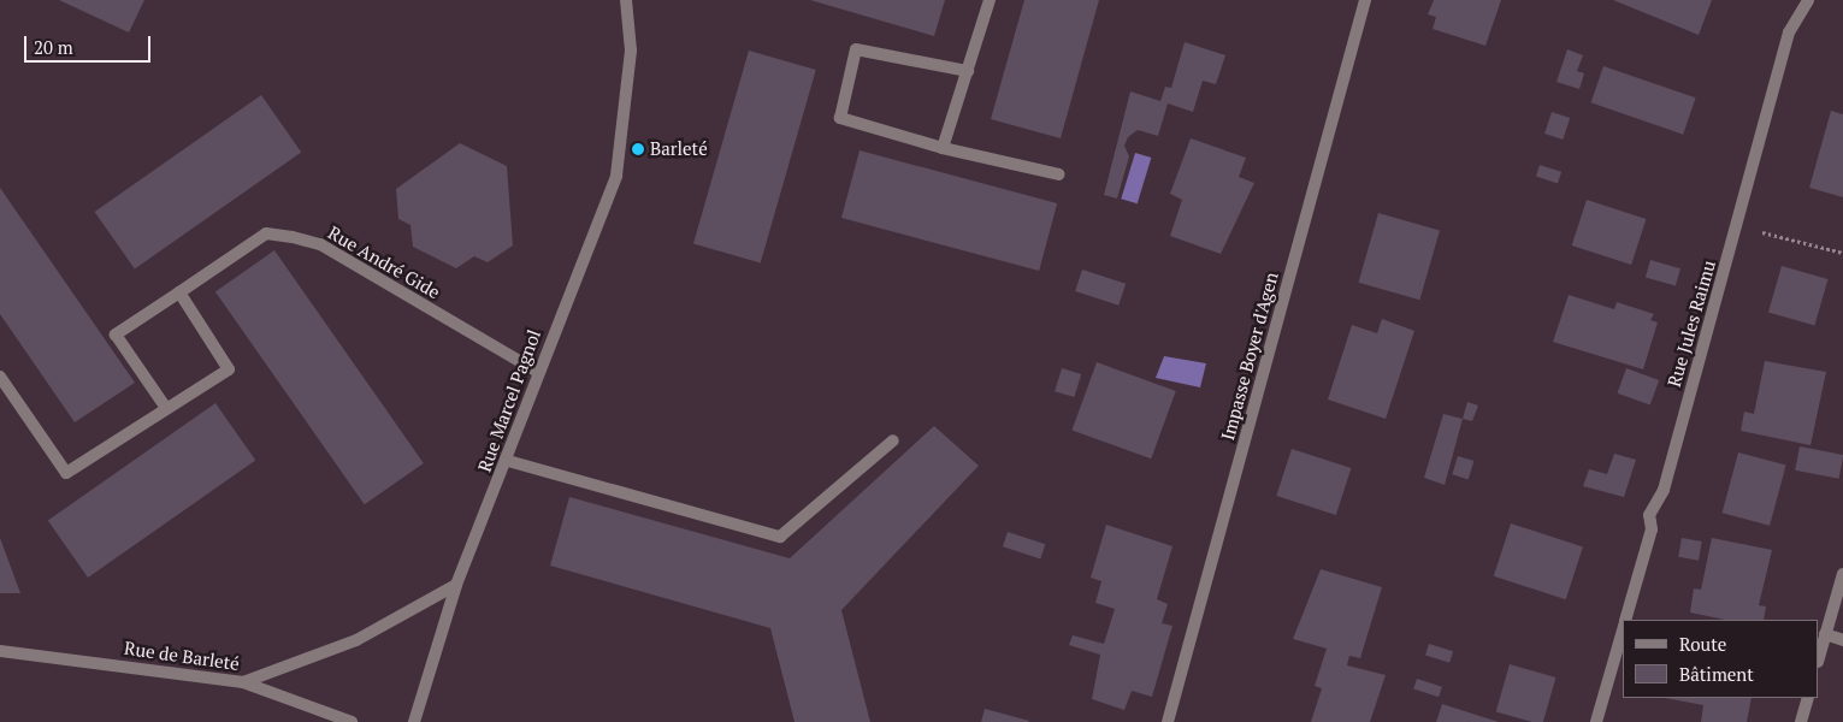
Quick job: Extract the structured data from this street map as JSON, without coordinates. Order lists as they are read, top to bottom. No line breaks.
{"streets":{"street":["Rue André Gide","Rue Jules Raimu","Impasse Boyer d'Agen","Rue Marcel Pagnol","Rue de Barleté"]},"crossings":[["Rue André Gide","Rue Marcel Pagnol"]],"places":["Barleté"],"legend":["Route","Bâtiment"],"scale_bar":"20 m"}
